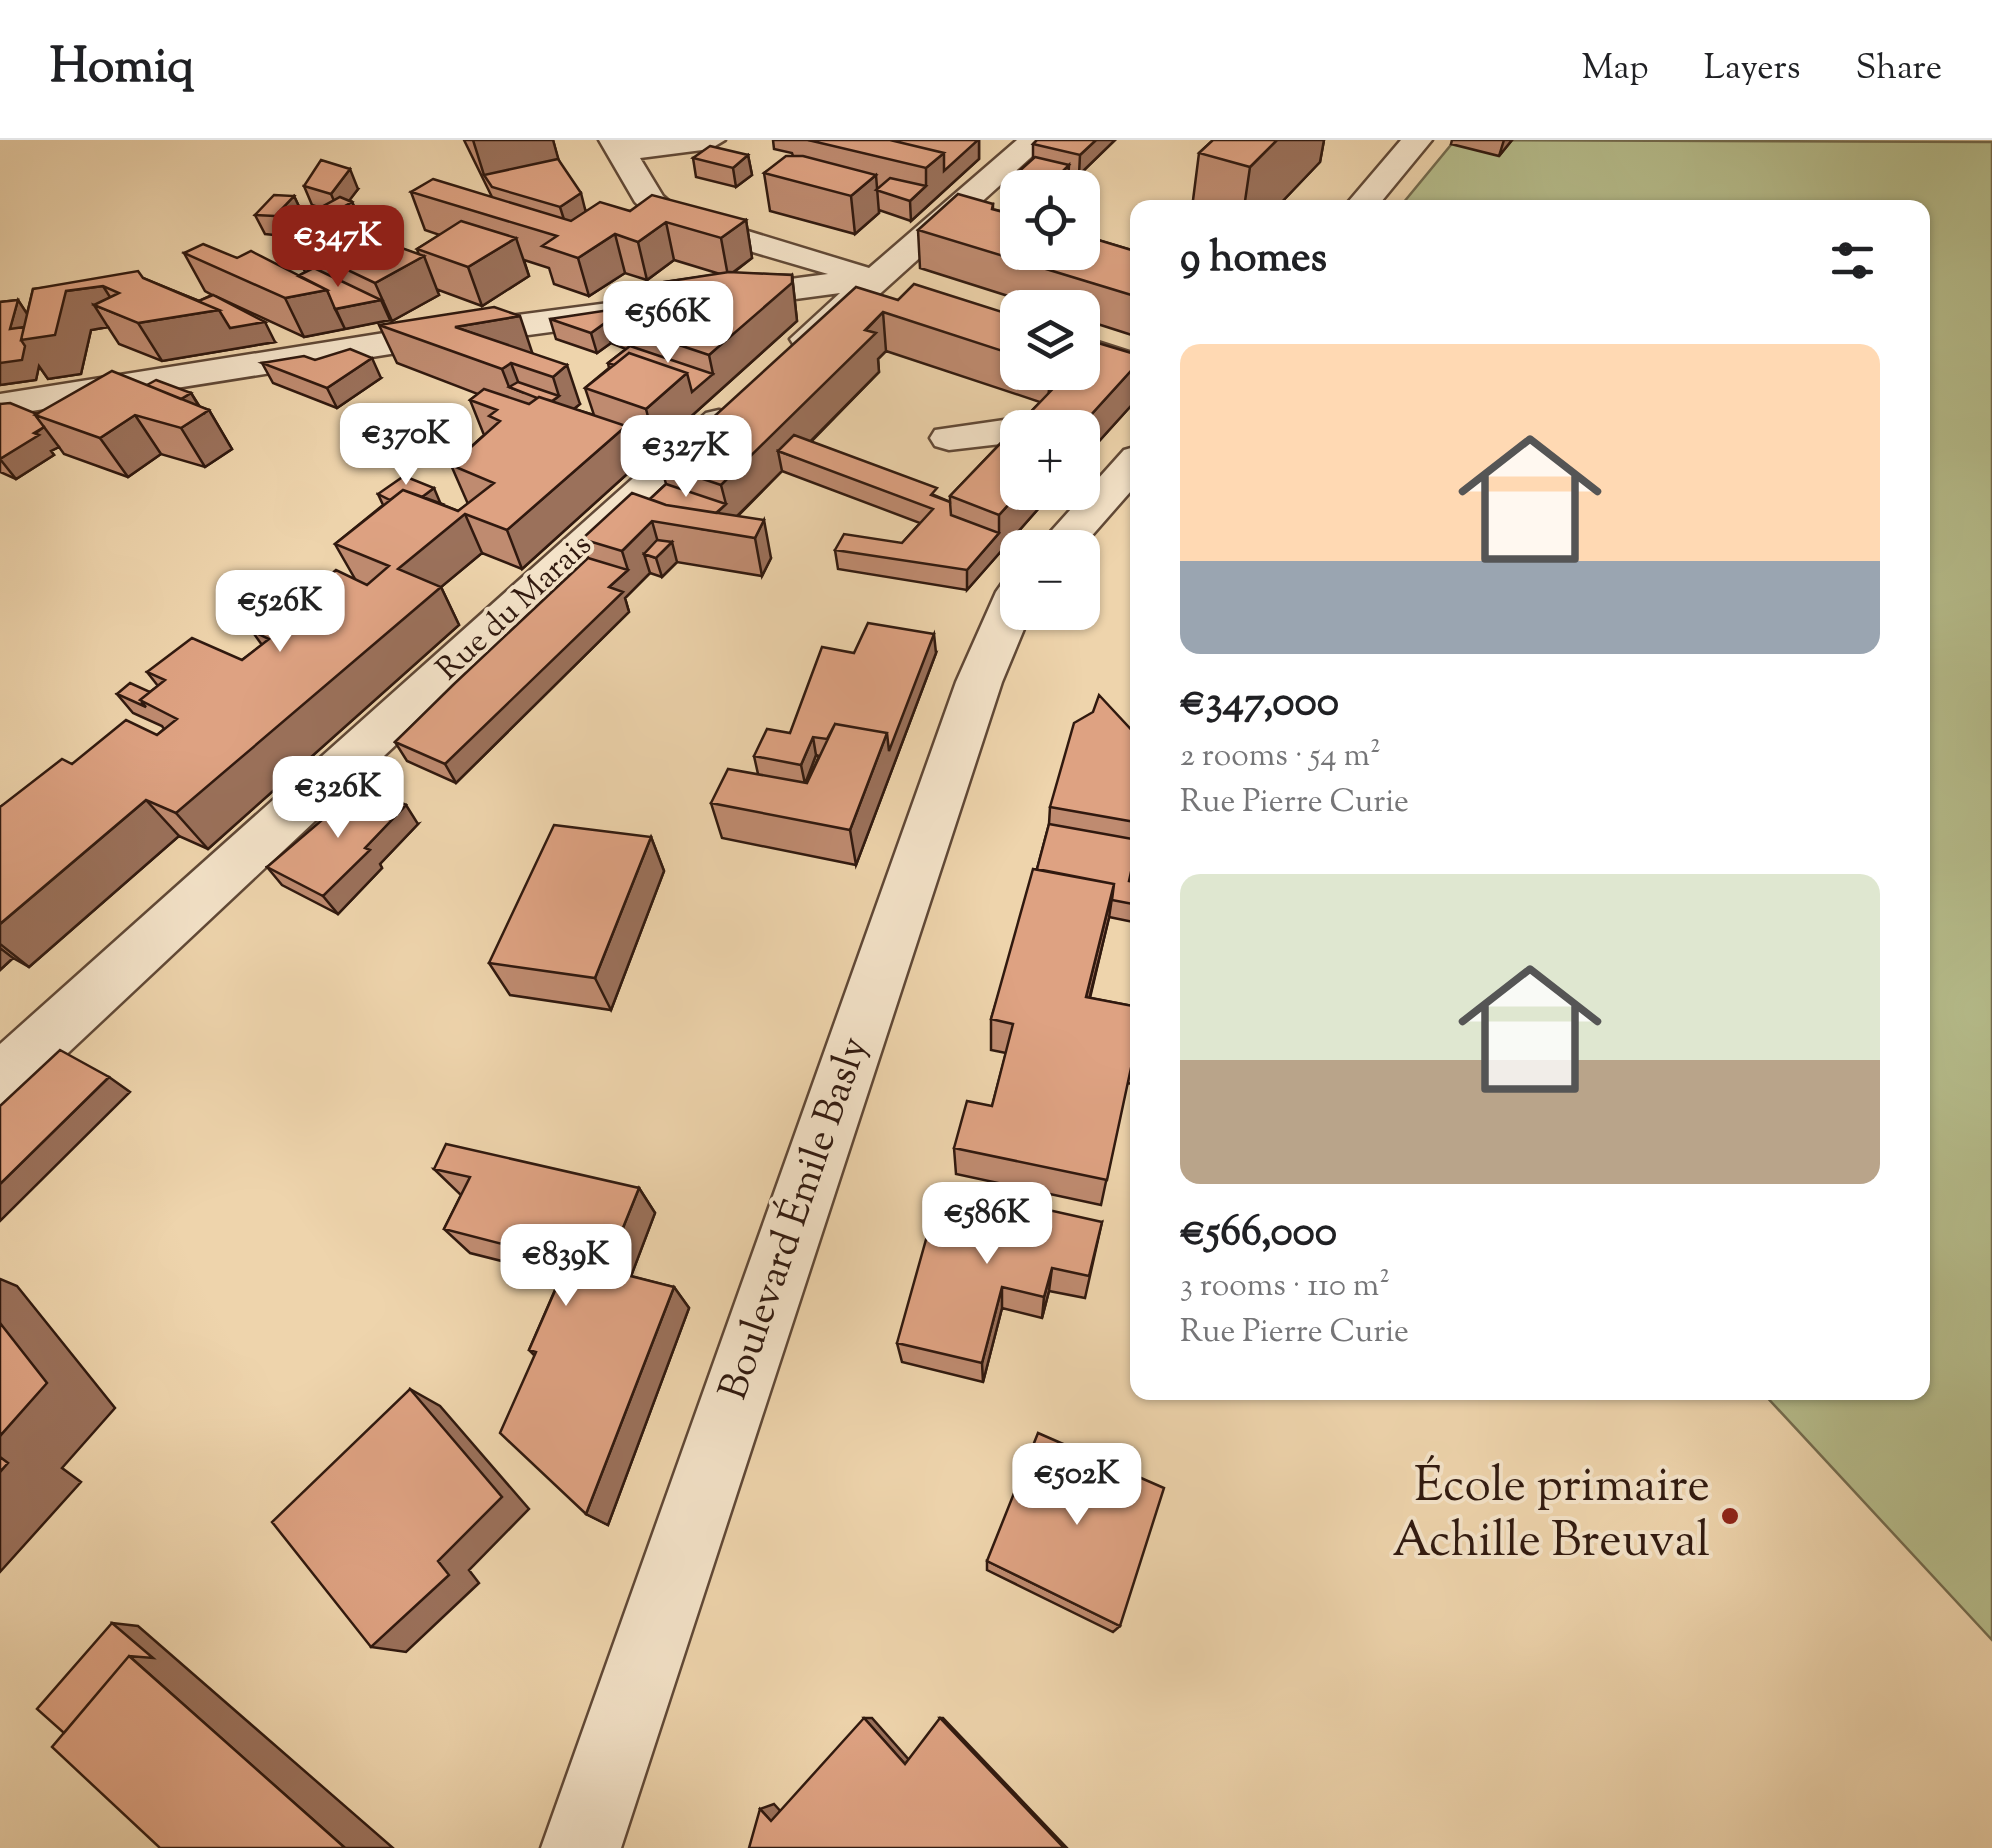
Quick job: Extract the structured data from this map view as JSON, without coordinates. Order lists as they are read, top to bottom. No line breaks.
{"streets":{"street":["Rue du Marais","Boulevard Émile Basly"]},"places":["École primaire Achille Breuval"],"page":{"header":"Homiq","nav":["Map","Layers","Share"],"map_buttons":["+","−"],"heading":"9 homes","price":["€347K","€566K","€370K","€327K","€526K","€326K","€586K","€839K","€502K"],"list":[{"name":"€347,000","note":"2 rooms · 54 m² · Rue Pierre Curie"},{"name":"€566,000","note":"3 rooms · 110 m² · Rue Pierre Curie"}]}}
